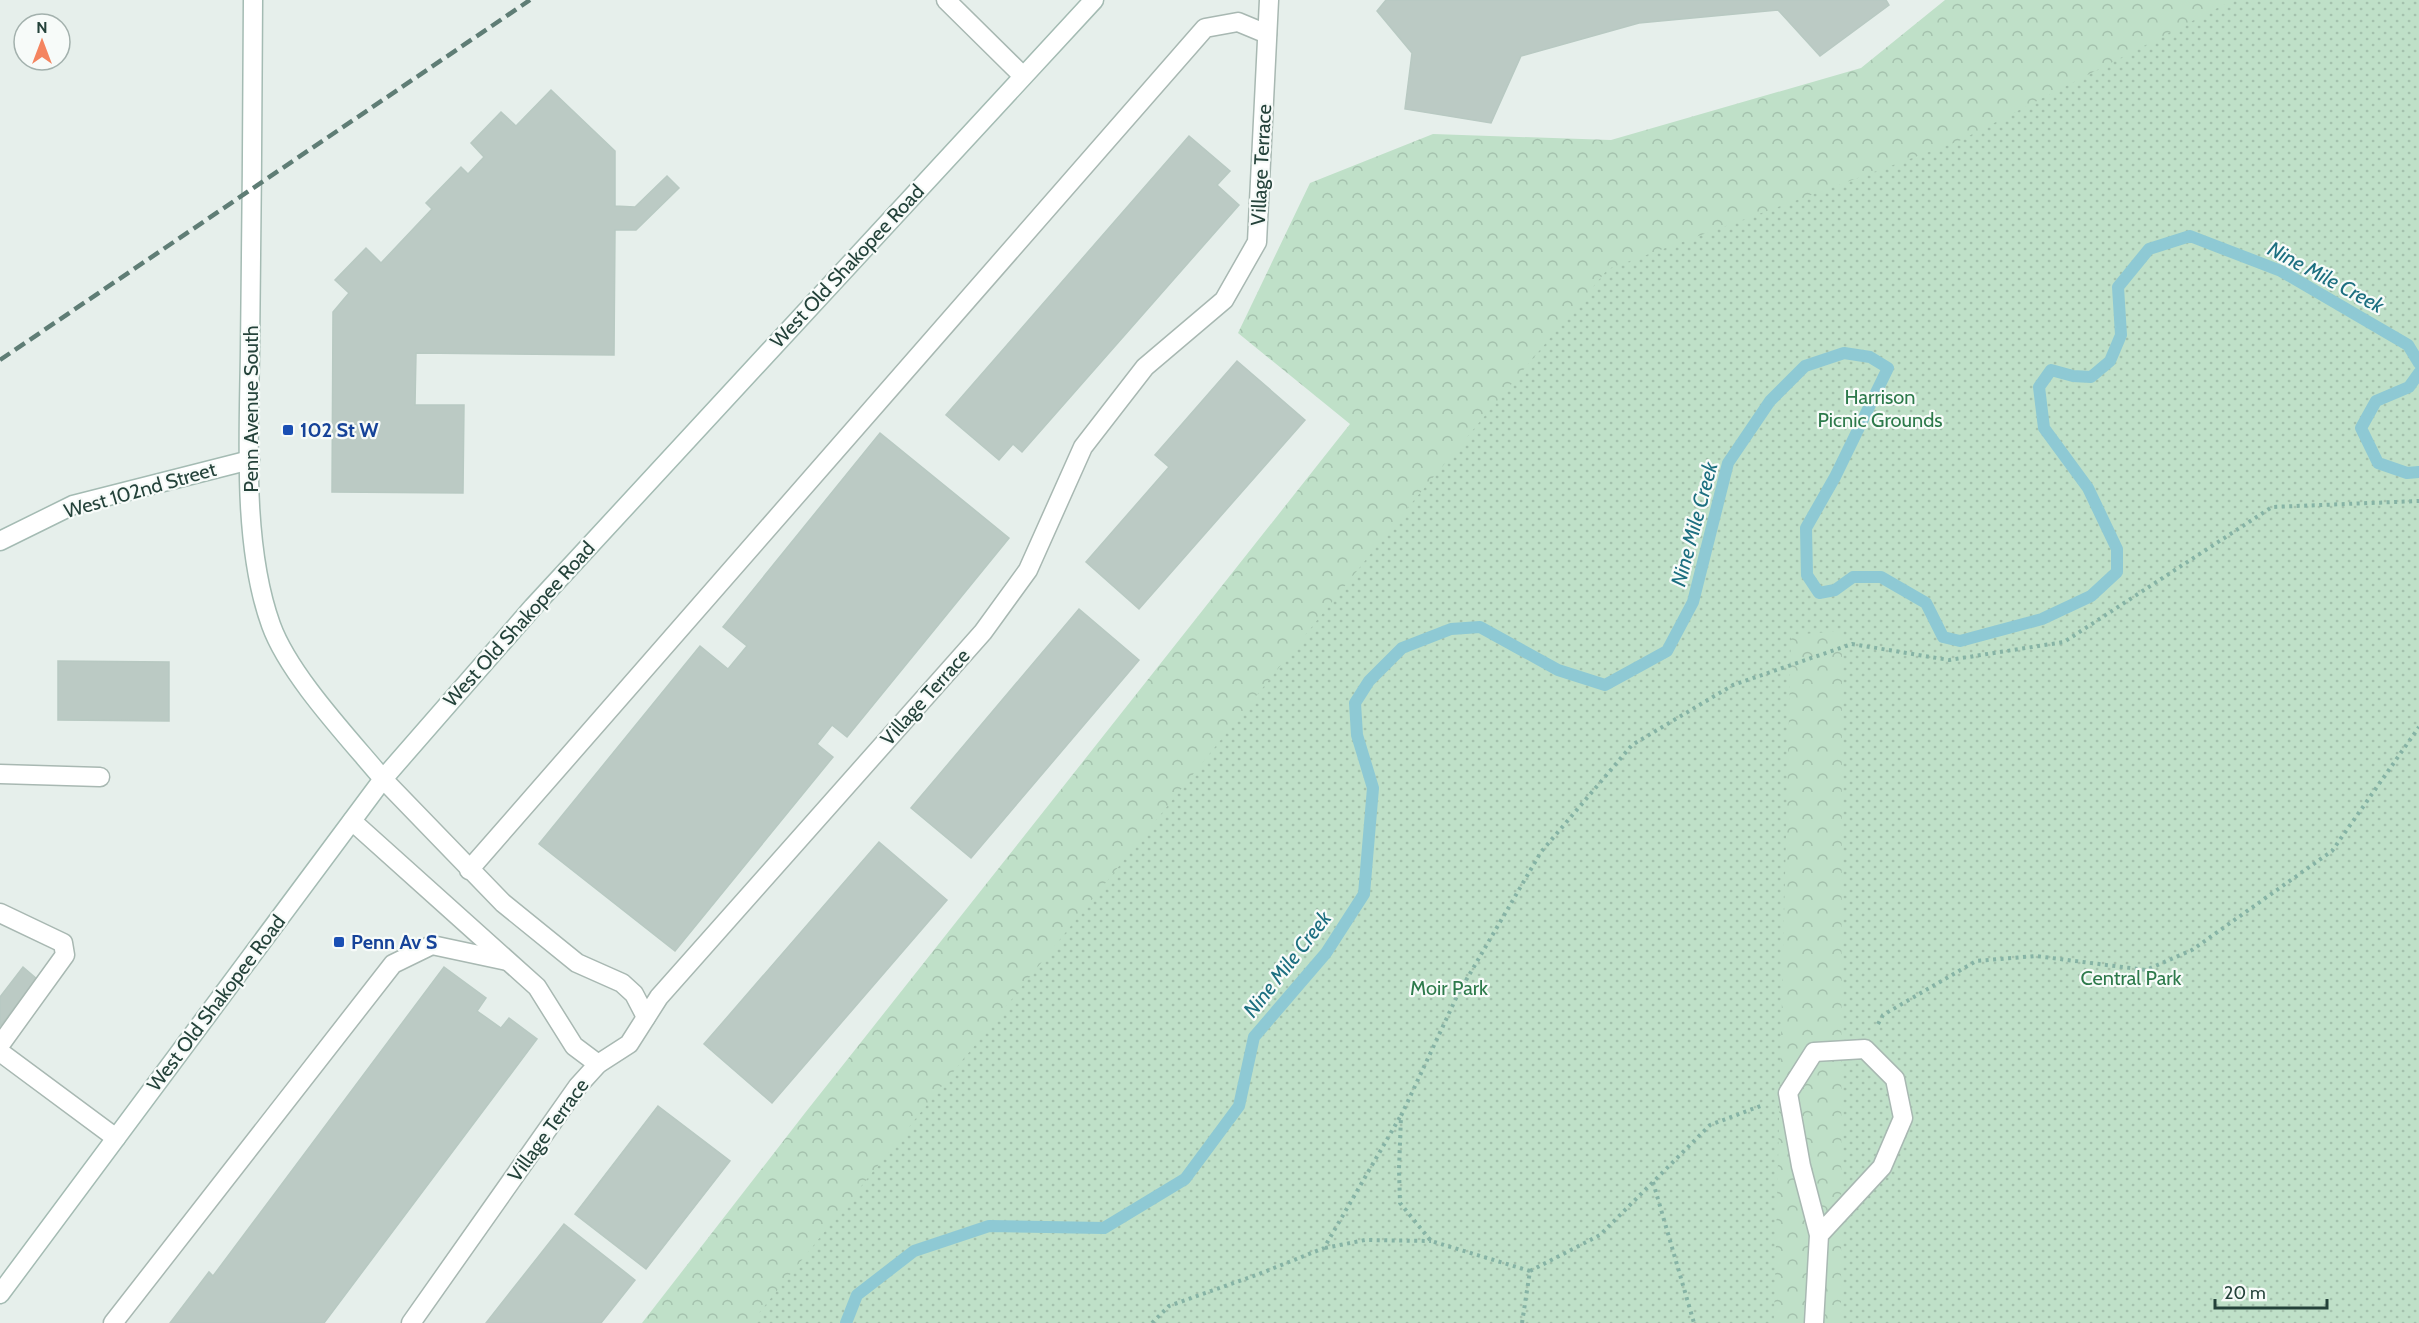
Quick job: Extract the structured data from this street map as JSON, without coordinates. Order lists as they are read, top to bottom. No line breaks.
{"streets":{"main road":["Village Terrace","West Old Shakopee Road","Penn Avenue South","West 102nd Street"]},"crossings":[["Village Terrace","Penn Avenue South"],["West Old Shakopee Road","Penn Avenue South"],["Penn Avenue South","West 102nd Street"]],"water":["Nine Mile Creek"],"parks":["Harrison Picnic Grounds","Central Park","Moir Park"],"places":{"transit":["102 St W","Penn Av S"]},"scale_bar":"20 m","north":"top"}
